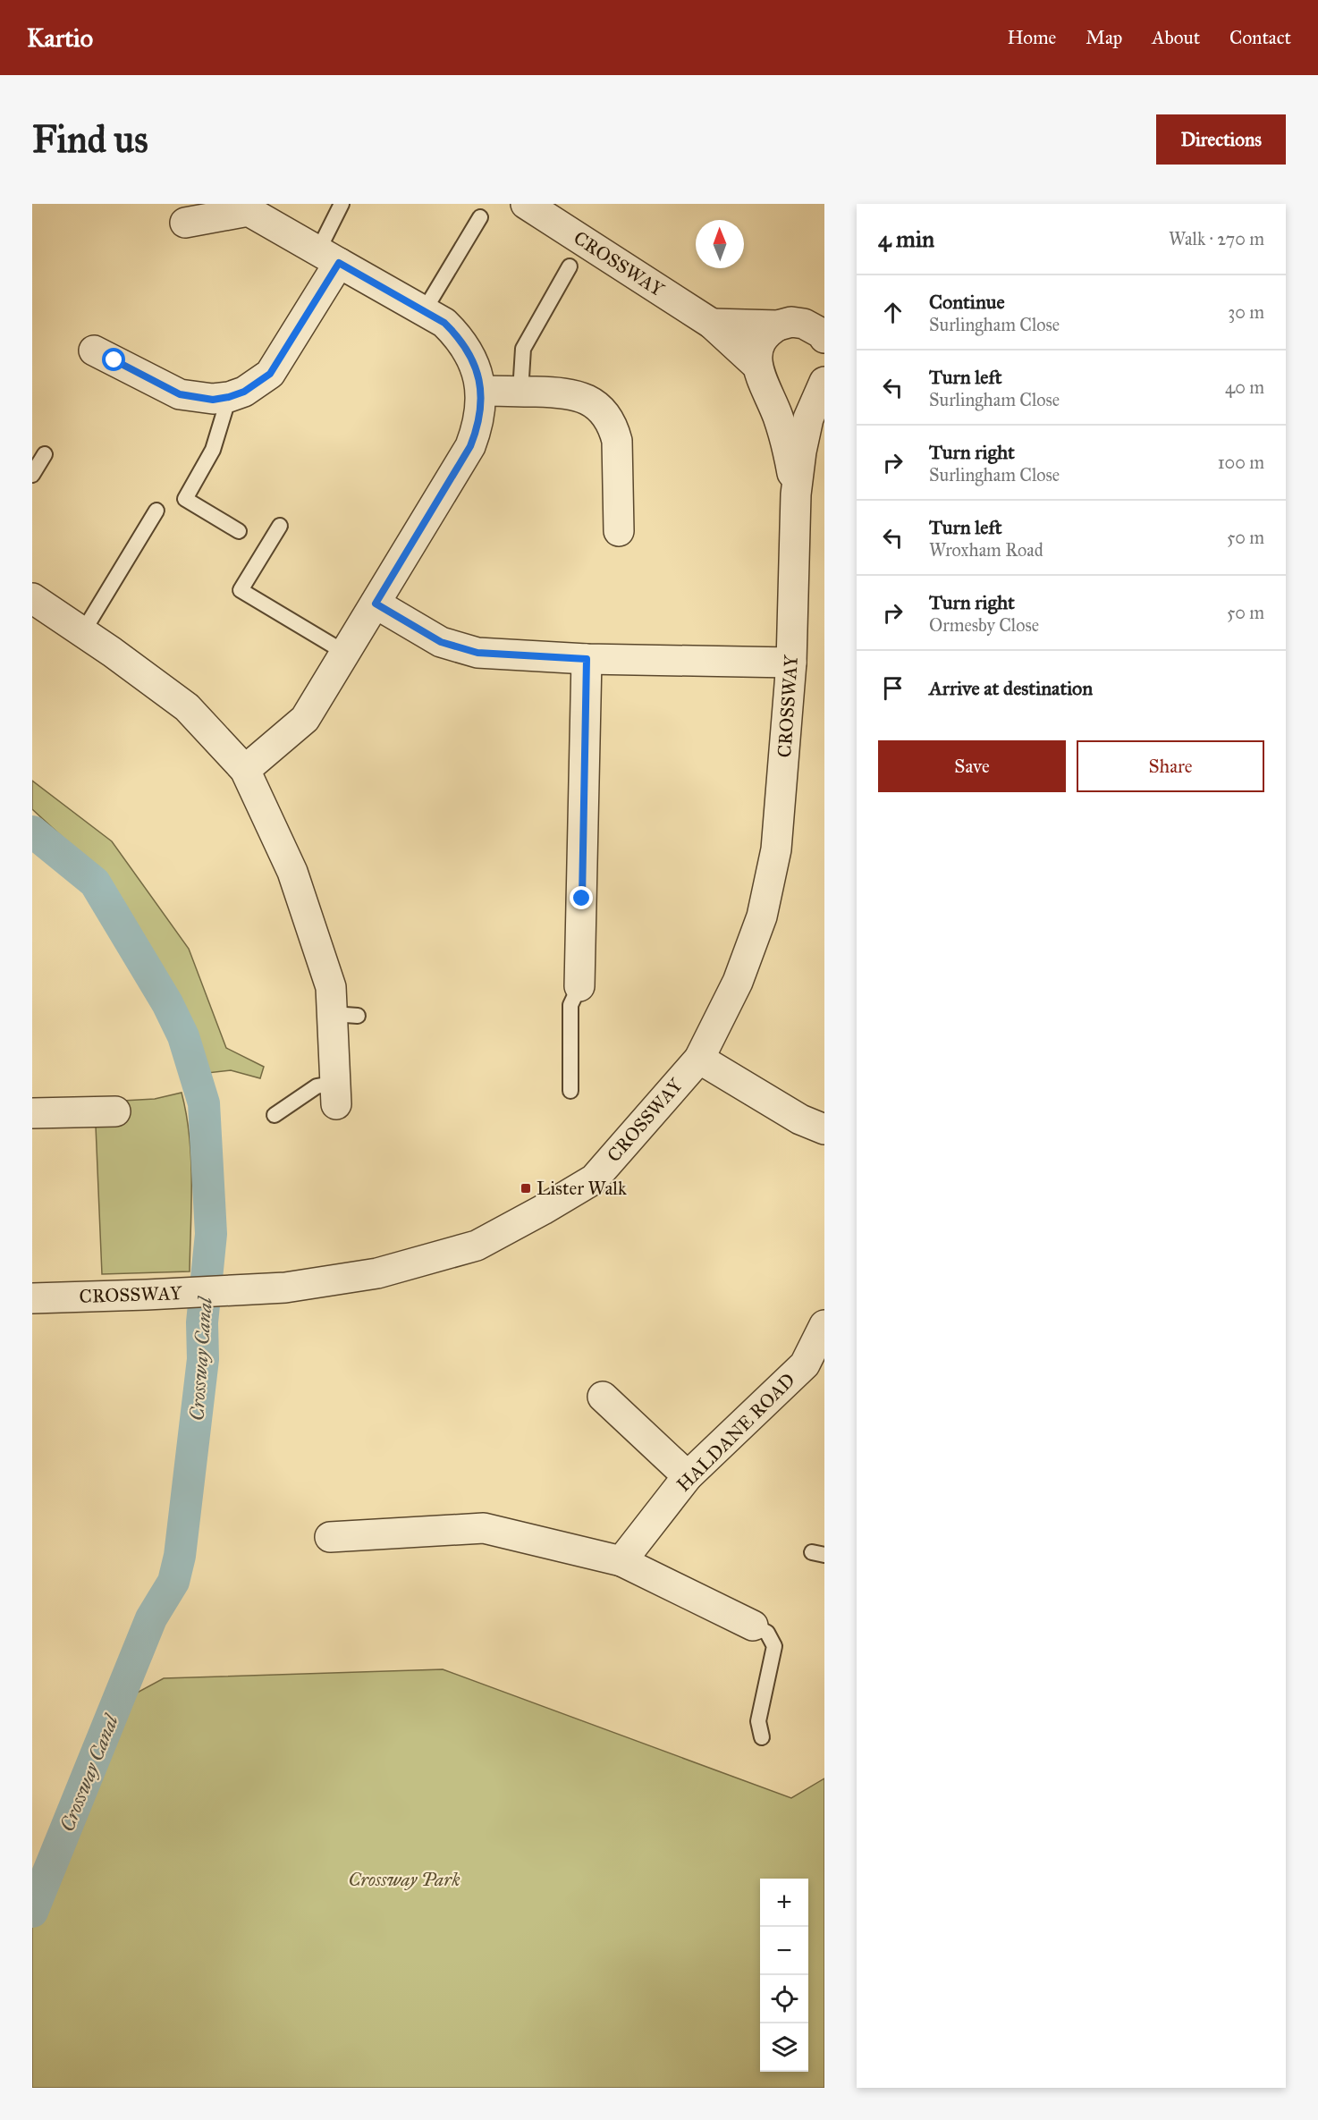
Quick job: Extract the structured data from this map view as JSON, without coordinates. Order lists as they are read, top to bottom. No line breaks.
{"streets":{"street":["CROSSWAY","HALDANE ROAD"]},"water":["Crossway Canal"],"parks":["Crossway Park"],"places":{"transit":["Lister Walk"]},"north":"top","page":{"header":"Kartio","nav":["Home","Map","About","Contact"],"buttons":["Directions",["Save","Share"]],"title":"Find us","heading":["4 min","Walk · 270 m"],"list":[["Continue","Surlingham Close","30 m"],["Turn left","Surlingham Close","40 m"],["Turn right","Surlingham Close","100 m"],["Turn left","Wroxham Road","50 m"],["Turn right","Ormesby Close","50 m"],"Arrive at destination"],"map_buttons":["+","−"]}}
